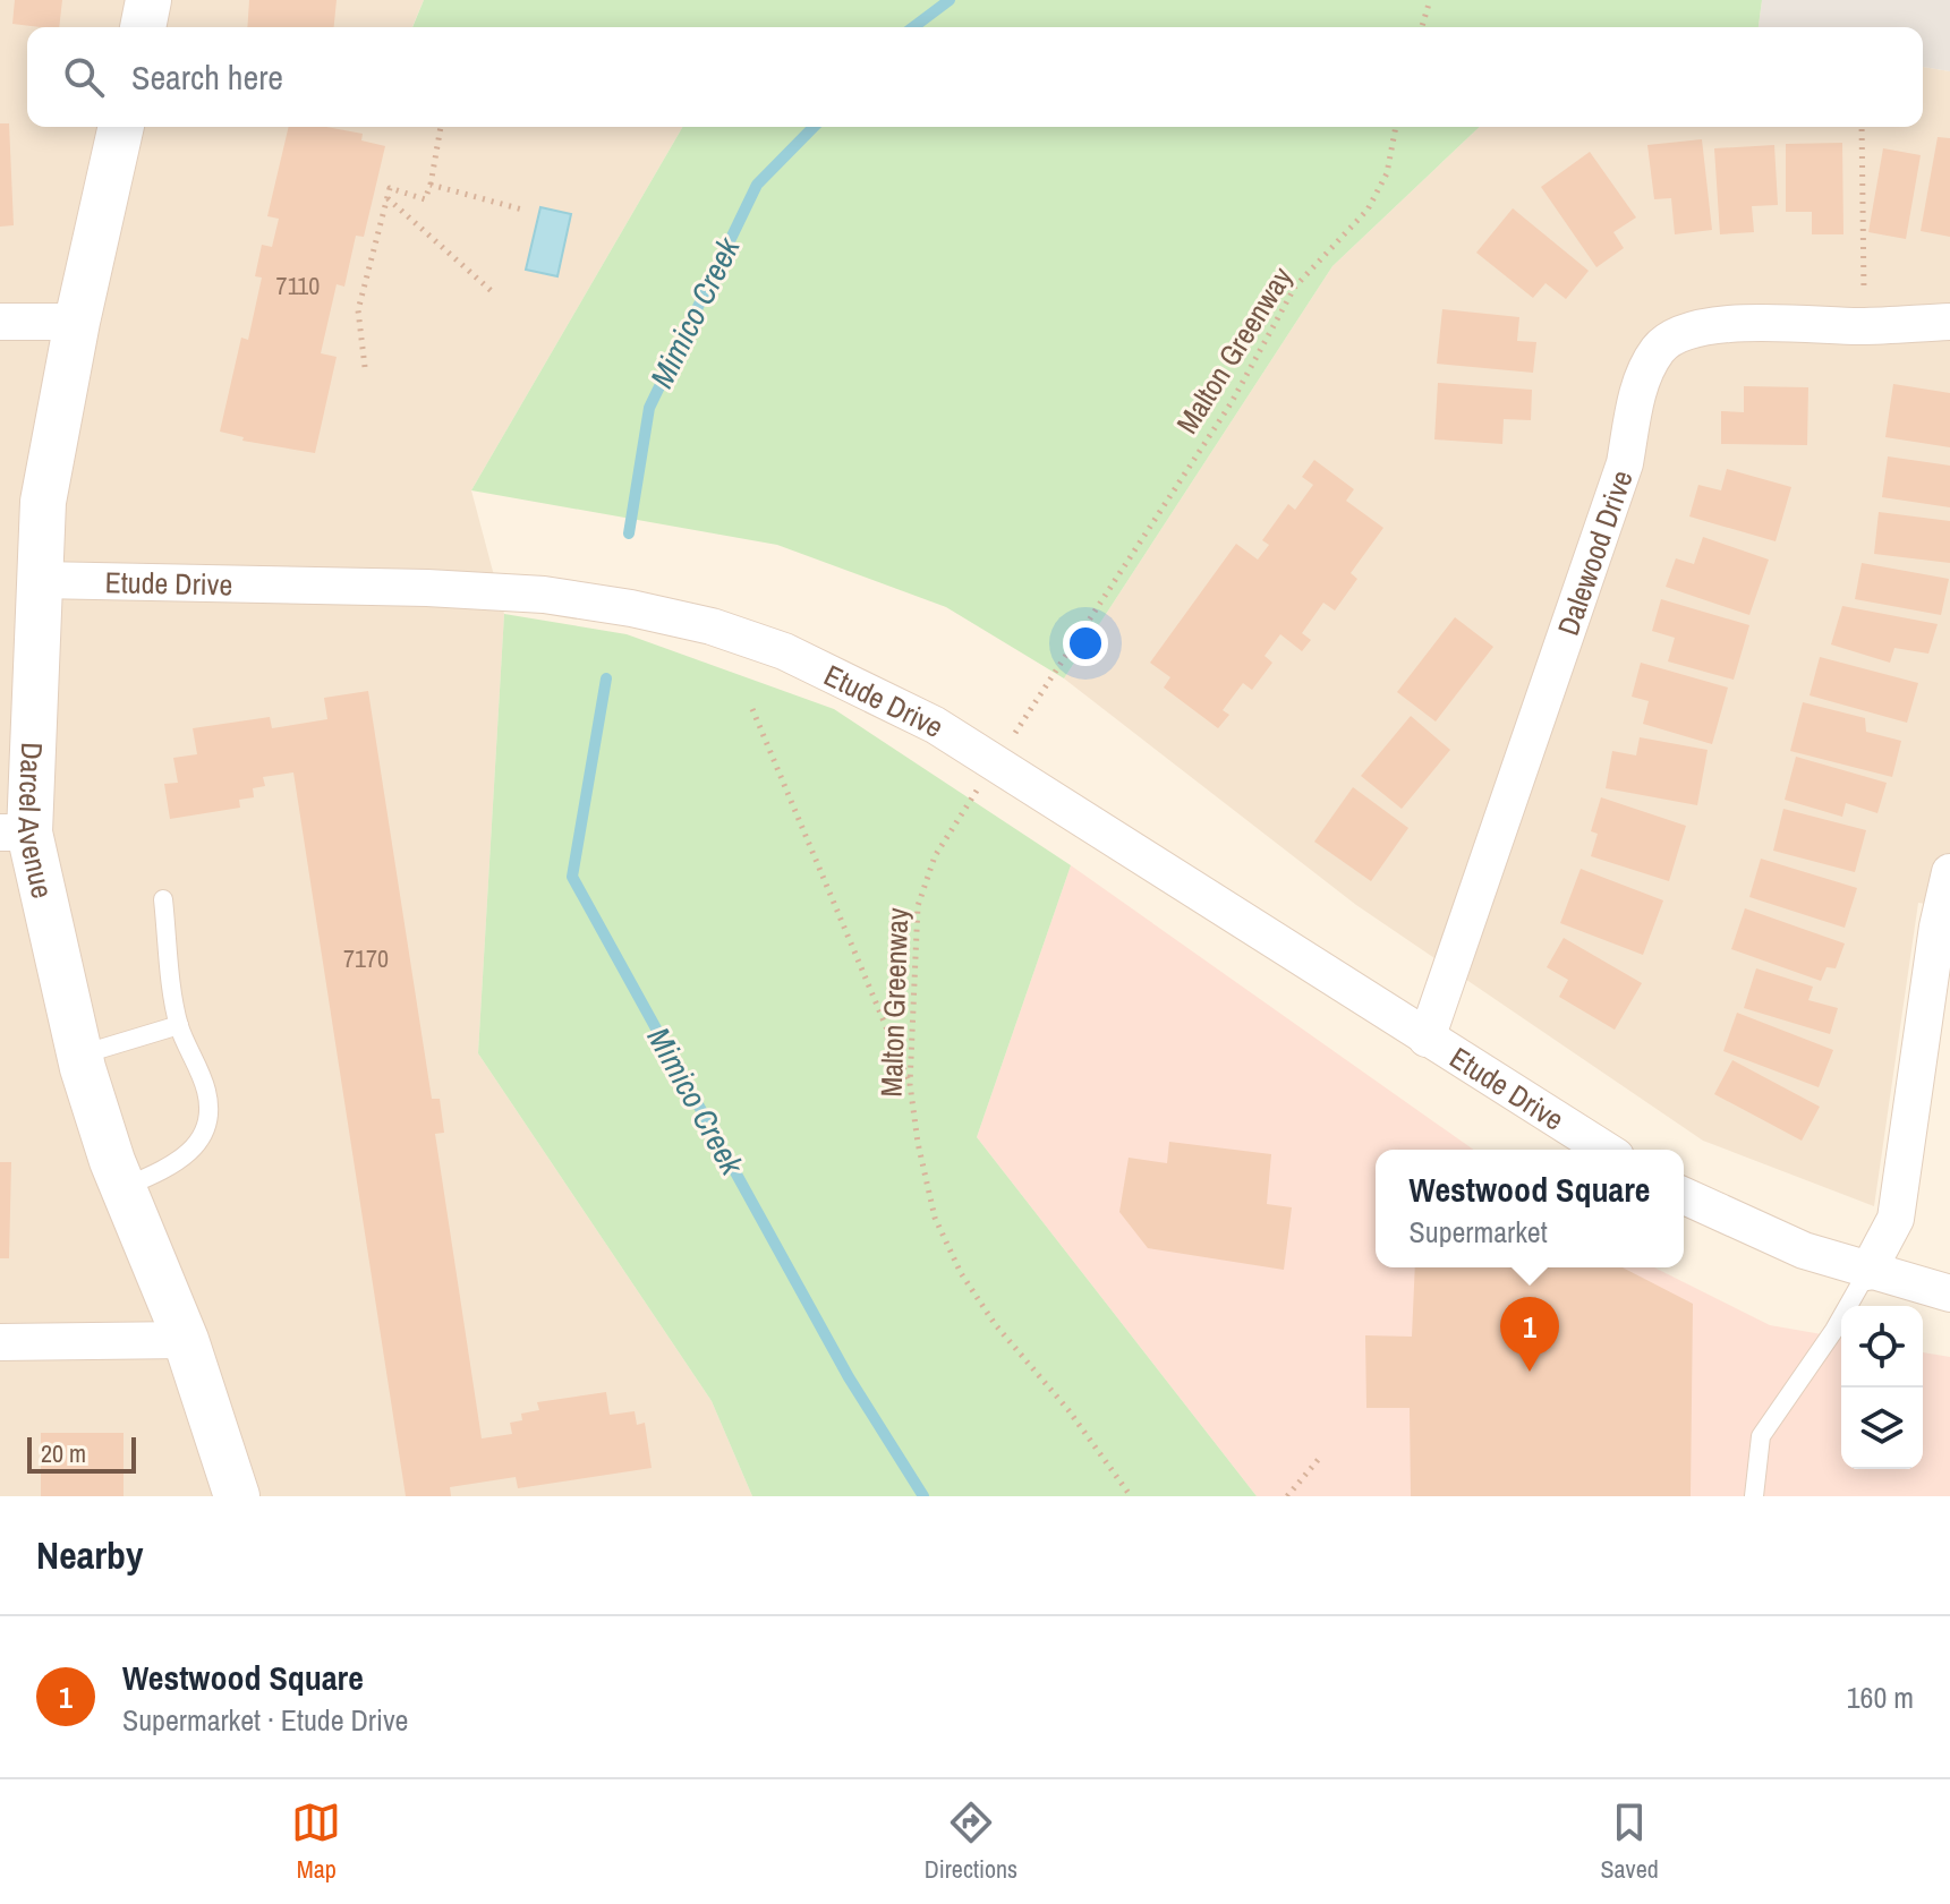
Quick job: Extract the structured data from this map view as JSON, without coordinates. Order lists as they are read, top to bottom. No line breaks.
{"streets":{"street":["Dalewood Drive","Etude Drive","Darcel Avenue"],"path":["Malton Greenway"]},"crossings":[["Dalewood Drive","Etude Drive"],["Etude Drive","Darcel Avenue"]],"water":["Mimico Creek"],"house_numbers":["7110","7170"],"scale_bar":"20 m","page":{"search":"Search here","popup":["Westwood Square","Supermarket"],"pins":"1","scale":"20 m","heading":"Nearby","list":[{"mark":"1","name":"Westwood Square","note":"Supermarket · Etude Drive","value":"160 m"}],"nav":["Map","Directions","Saved"]}}
